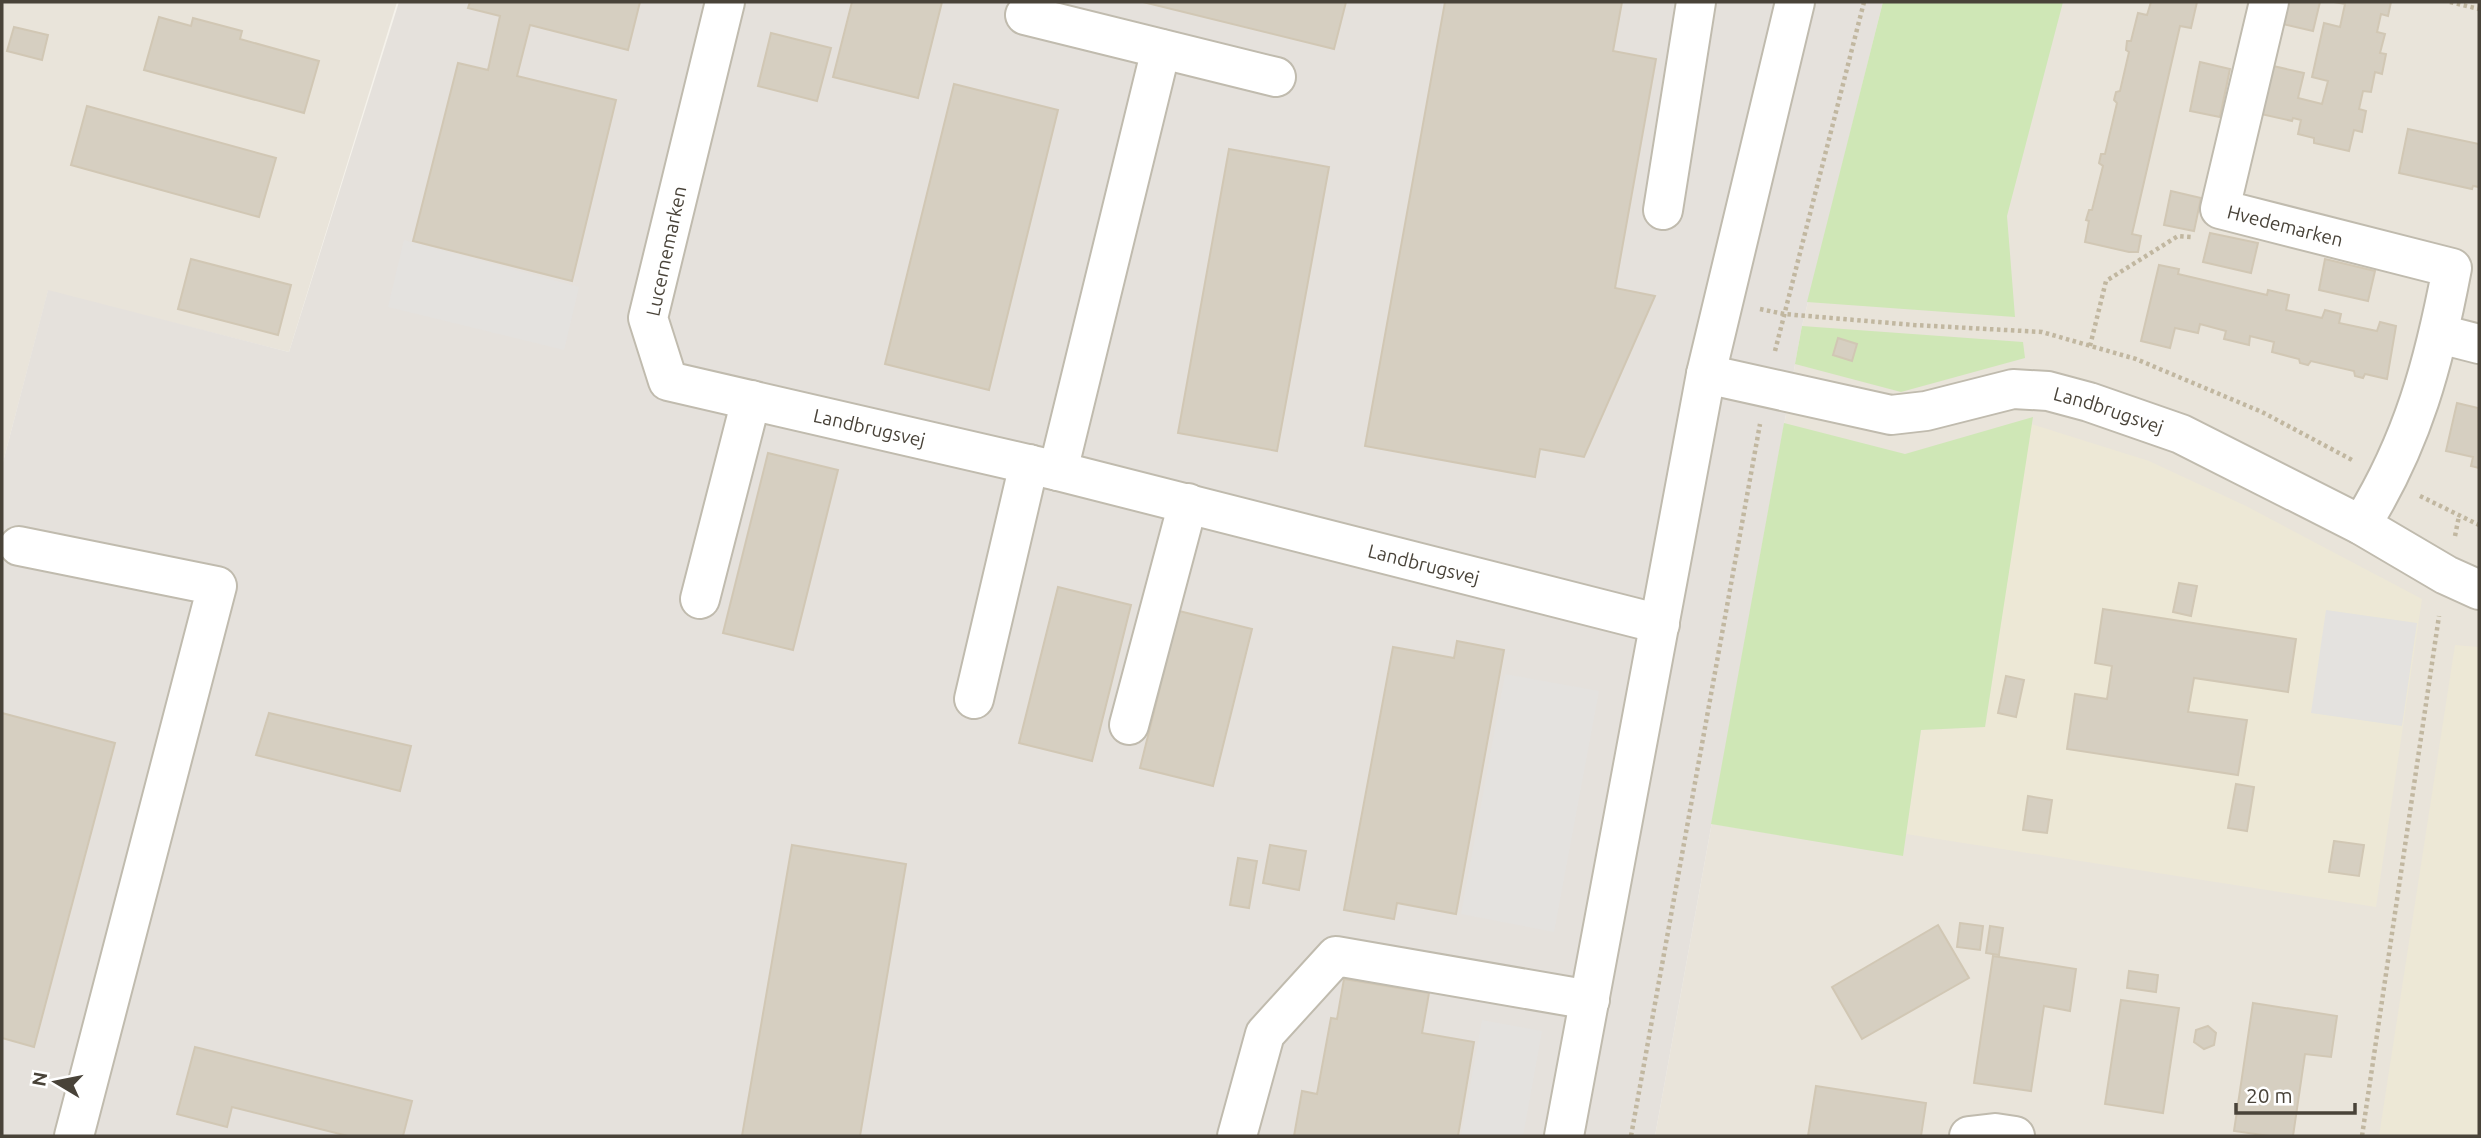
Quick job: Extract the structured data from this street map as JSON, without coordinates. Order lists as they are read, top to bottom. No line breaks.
{"streets":{"street":["Hvedemarken","Lucernemarken","Landbrugsvej"]},"crossings":[["Hvedemarken","Landbrugsvej"],["Lucernemarken","Landbrugsvej"]],"scale_bar":"20 m","north":"left"}
